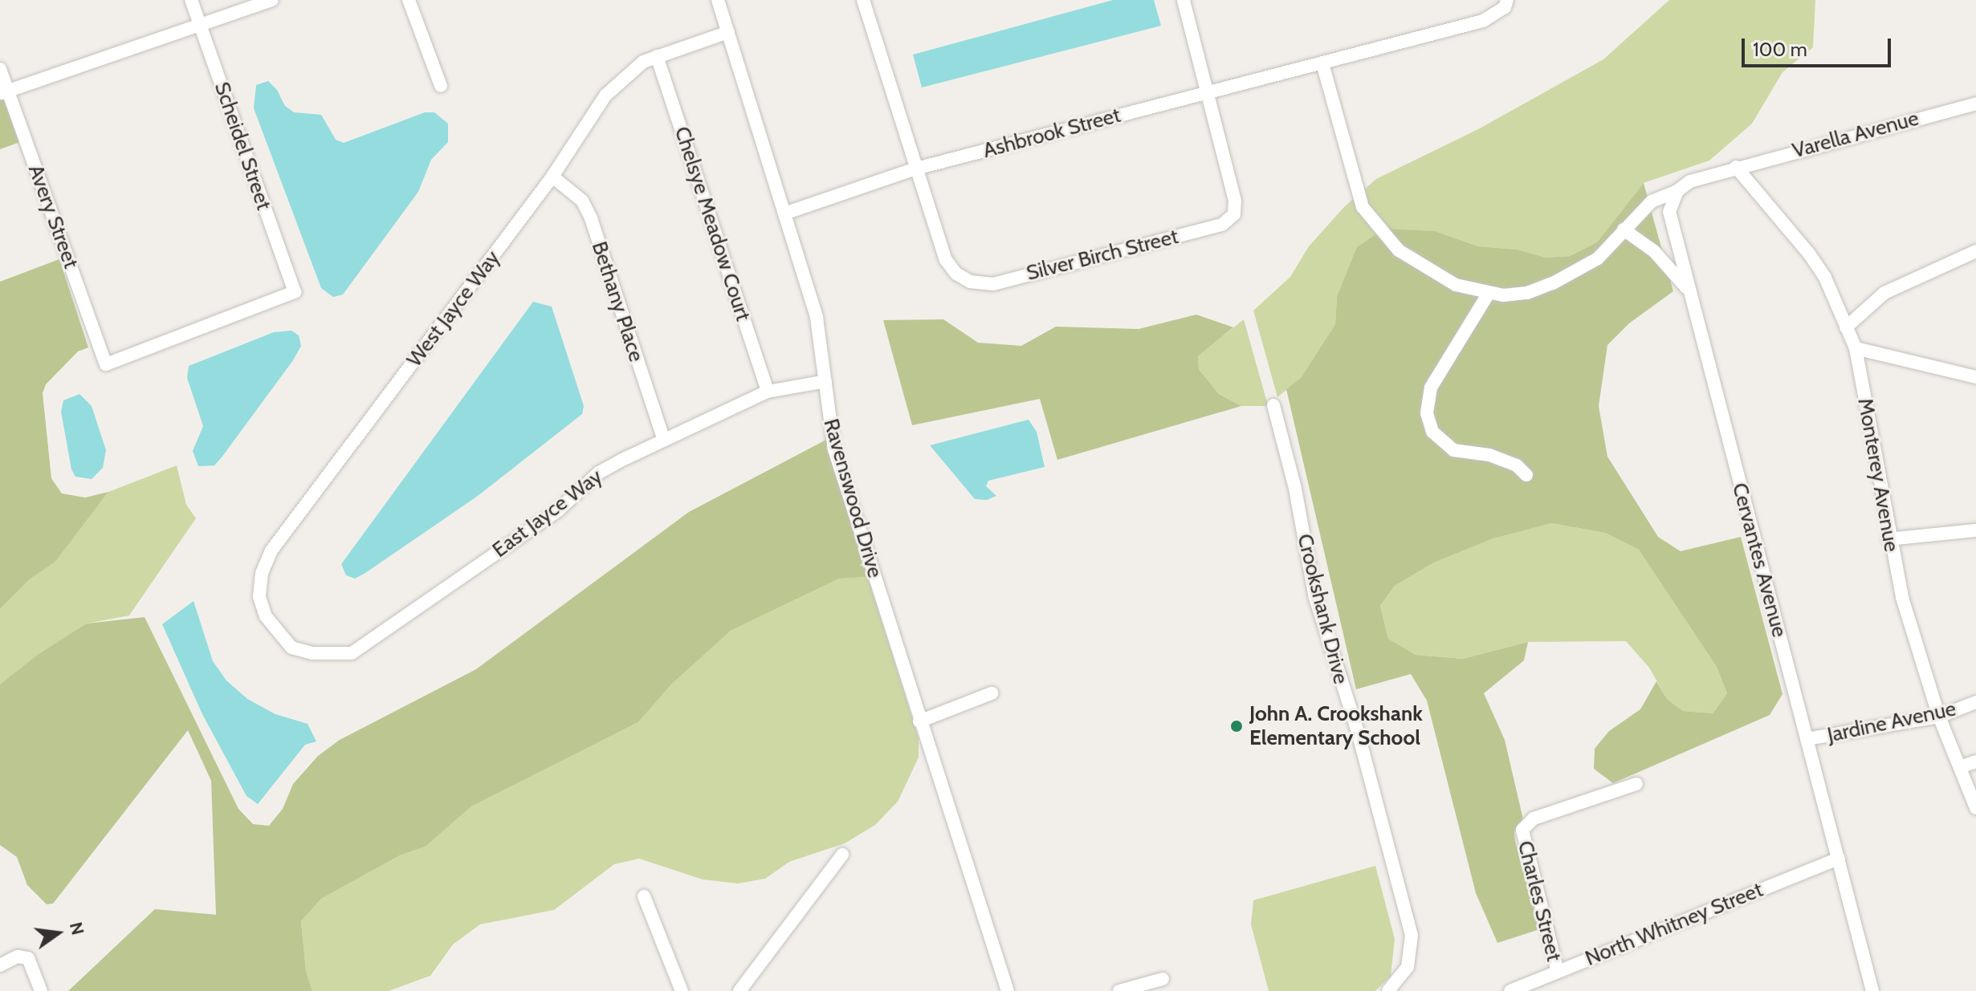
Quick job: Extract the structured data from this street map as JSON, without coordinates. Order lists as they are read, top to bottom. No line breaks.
{"streets":{"street":["Ashbrook Street","Varella Avenue","Scheidel Street","Avery Street","Chelsye Meadow Court","Silver Birch Street","Bethany Place","West Jayce Way","Monterey Avenue","Ravenswood Drive","East Jayce Way","Cervantes Avenue","Crookshank Drive","Jardine Avenue","Charles Street","North Whitney Street"]},"crossings":[["Ashbrook Street","Silver Birch Street"],["Ashbrook Street","Ravenswood Drive"],["Varella Avenue","Monterey Avenue"],["Scheidel Street","Avery Street"],["Chelsye Meadow Court","West Jayce Way"],["Chelsye Meadow Court","East Jayce Way"],["Bethany Place","West Jayce Way"],["Bethany Place","East Jayce Way"],["West Jayce Way","Ravenswood Drive"],["West Jayce Way","East Jayce Way"],["Monterey Avenue","Jardine Avenue"],["Ravenswood Drive","East Jayce Way"],["Cervantes Avenue","Jardine Avenue"],["Cervantes Avenue","North Whitney Street"],["Charles Street","North Whitney Street"]],"places":["John A. Crookshank Elementary School"],"scale_bar":"100 m","north":"right"}
